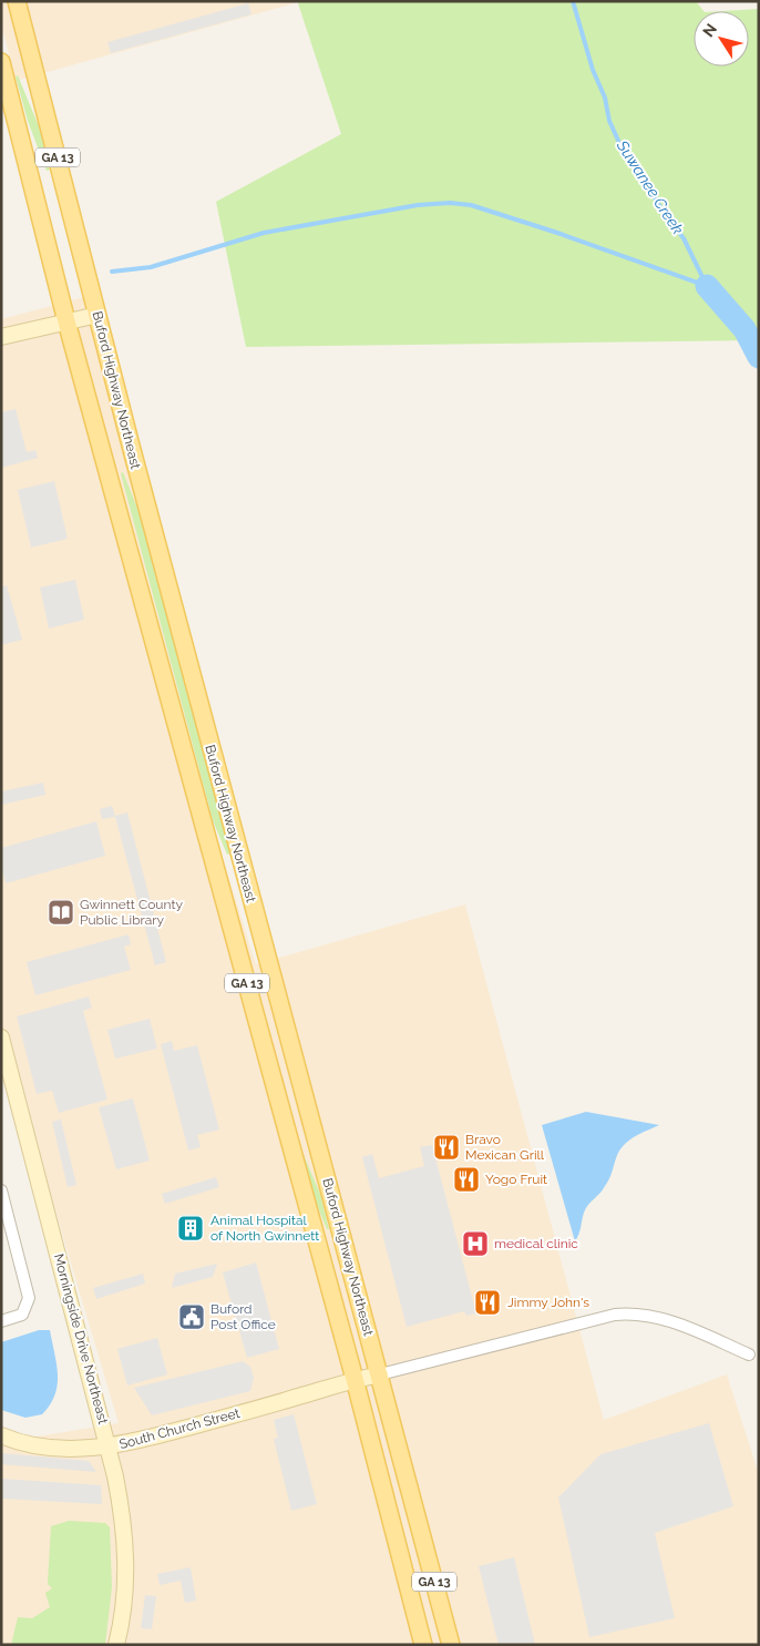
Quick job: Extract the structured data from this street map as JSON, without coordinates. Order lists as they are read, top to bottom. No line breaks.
{"streets":{"main road":["GA 13","Buford Highway Northeast"],"street":["Morningside Drive Northeast","South Church Street"]},"crossings":[["Buford Highway Northeast","South Church Street"],["Morningside Drive Northeast","South Church Street"]],"water":["Suwanee Creek"],"places":{"library":["Gwinnett County Public Library"],"restaurant":["Bravo Mexican Grill","Yogo Fruit","Jimmy John's"],"building":["Animal Hospital of North Gwinnett"],"hospital":["medical clinic"],"public building":["Buford Post Office"]},"north":"top left"}
